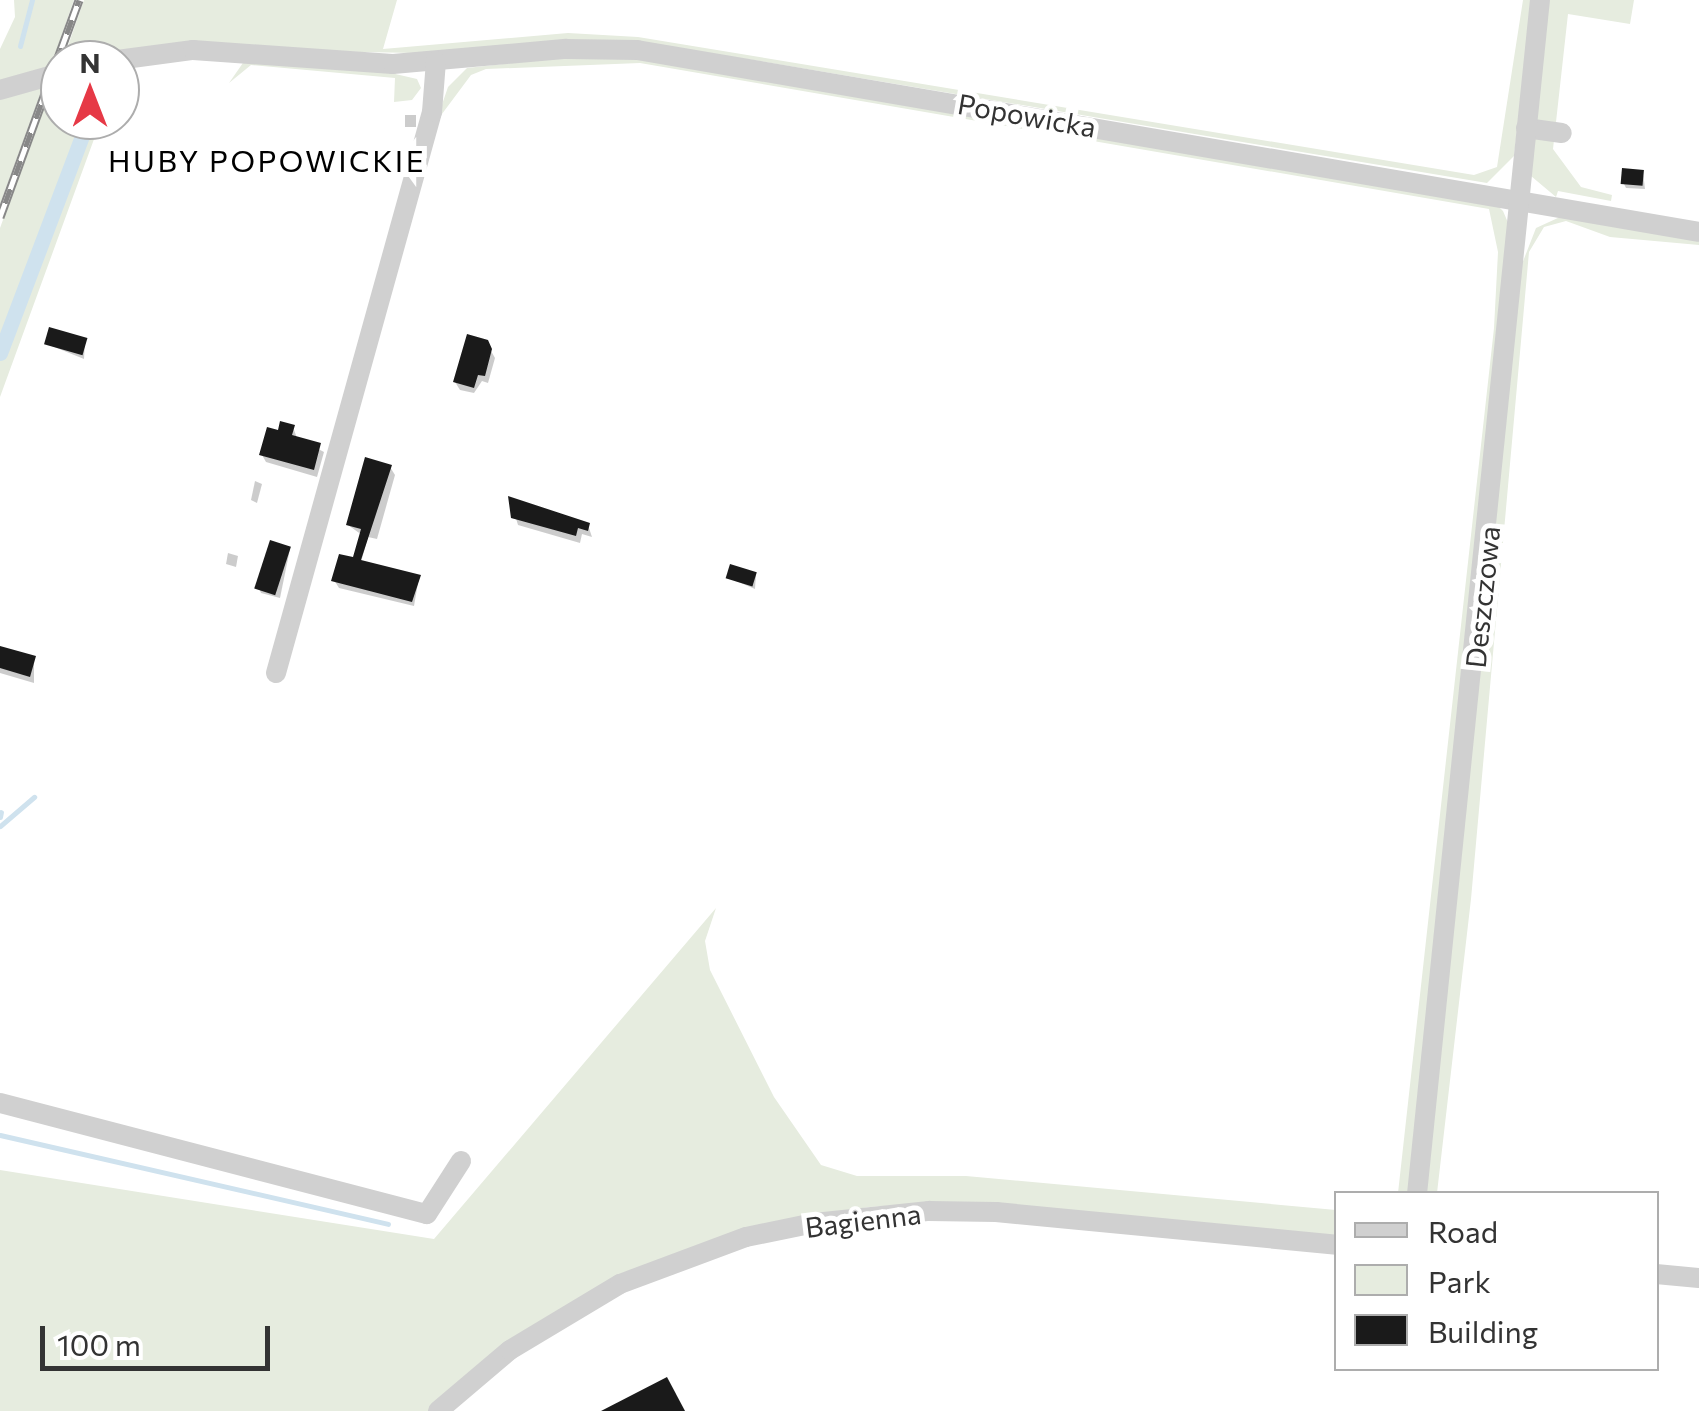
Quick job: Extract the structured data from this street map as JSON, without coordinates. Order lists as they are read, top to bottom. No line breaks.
{"streets":{"street":["Popowicka","Deszczowa","Bagienna"]},"crossings":[["Popowicka","Deszczowa"]],"districts":["HUBY POPOWICKIE"],"legend":["Road","Park","Building"],"scale_bar":"100 m","north":"top"}
